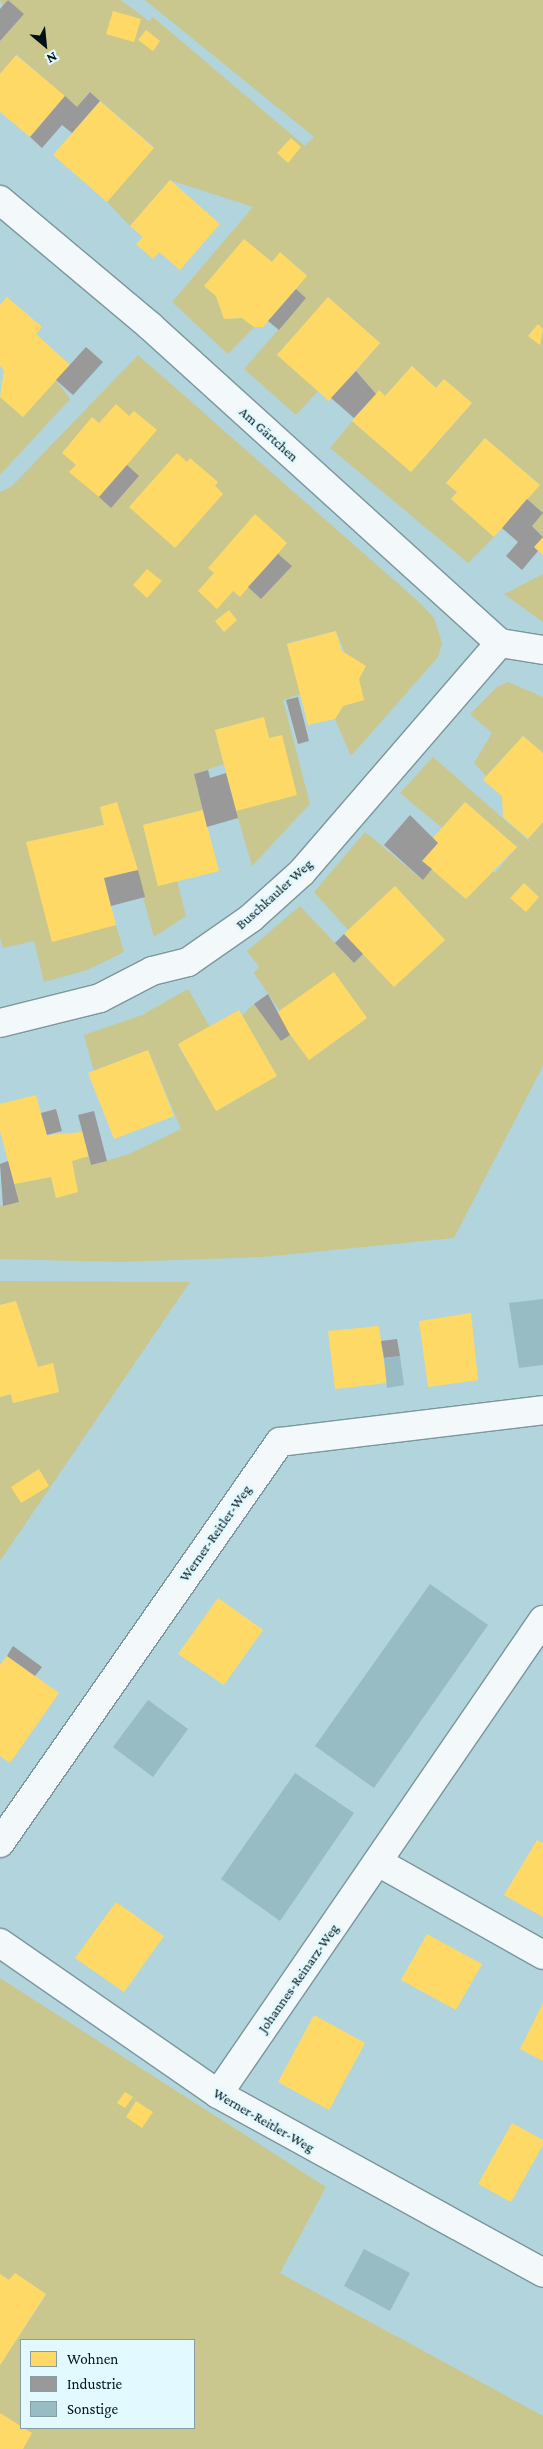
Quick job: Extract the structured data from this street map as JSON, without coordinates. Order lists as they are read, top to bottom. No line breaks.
{"streets":{"street":["Am Gärtchen","Buschkauler Weg","Werner-Reitler-Weg","Johannes-Reinarz-Weg"]},"crossings":[["Am Gärtchen","Buschkauler Weg"],["Werner-Reitler-Weg","Johannes-Reinarz-Weg"]],"legend":["Wohnen","Industrie","Sonstige"],"north":"bottom right"}
